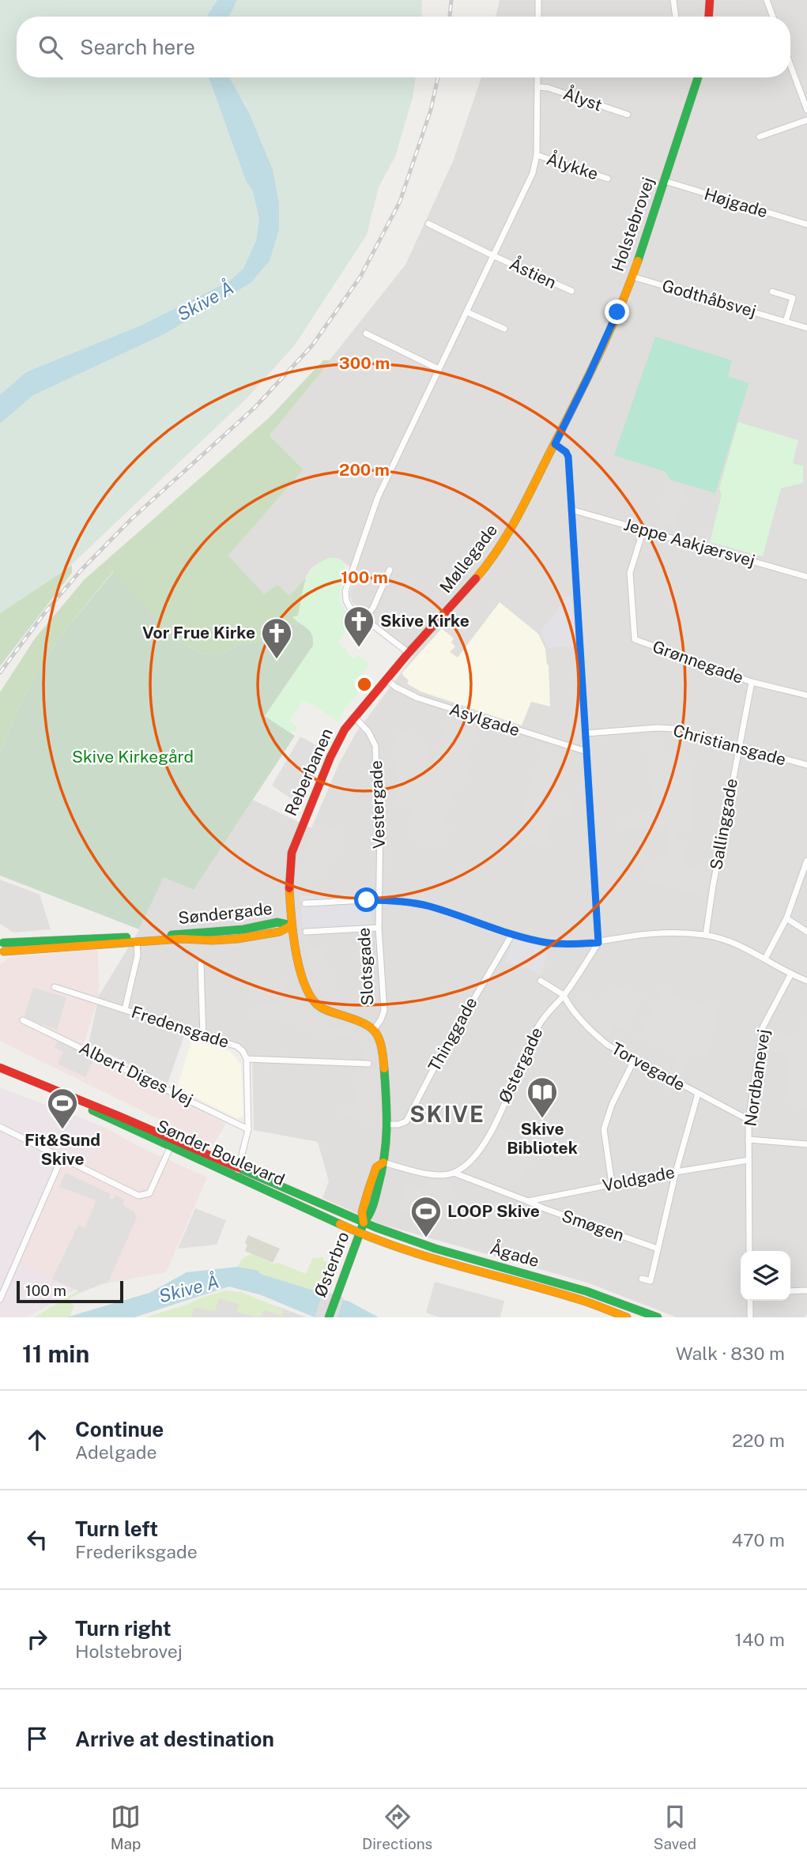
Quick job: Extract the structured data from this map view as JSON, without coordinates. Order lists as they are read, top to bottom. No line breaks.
{"streets":{"street":["Ålyst","Ålykke","Højgade","Holstebrovej","Åstien","Godthåbsvej","Jeppe Aakjærsvej","Møllegade","Grønnegade","Asylgade","Christiansgade","Reberbanen","Vestergade","Sallinggade","Søndergade","Slotsgade","Fredensgade","Thinggade","Østergade","Torvegade","Albert Diges Vej","Nordbanevej","Sønder Boulevard","Voldgade","Smøgen","Ågade","Østerbro"]},"crossings":[["Højgade","Holstebrovej"],["Holstebrovej","Godthåbsvej"],["Holstebrovej","Møllegade"],["Jeppe Aakjærsvej","Grønnegade"],["Møllegade","Reberbanen"],["Grønnegade","Sallinggade"],["Asylgade","Reberbanen"],["Christiansgade","Sallinggade"],["Reberbanen","Vestergade"],["Reberbanen","Søndergade"],["Reberbanen","Slotsgade"],["Vestergade","Slotsgade"],["Slotsgade","Thinggade"],["Slotsgade","Østerbro"],["Østergade","Torvegade"],["Østergade","Smøgen"],["Torvegade","Nordbanevej"],["Nordbanevej","Voldgade"],["Sønder Boulevard","Ågade"],["Sønder Boulevard","Østerbro"],["Voldgade","Smøgen"],["Ågade","Østerbro"]],"districts":["SKIVE"],"water":["Skive Å"],"parks":["Skive Kirkegård"],"places":{"church":["Skive Kirke","Vor Frue Kirke"],"library":["Skive Bibliotek"],"sports":["Fit&Sund Skive","LOOP Skive"]},"scale_bar":"100 m","page":{"search":"Search here","scale":"100 m","heading":["11 min","Walk · 830 m"],"list":[["Continue","Adelgade","220 m"],["Turn left","Frederiksgade","470 m"],["Turn right","Holstebrovej","140 m"],"Arrive at destination"],"nav":["Map","Directions","Saved"]},"rings":["300 m","200 m","100 m"]}
